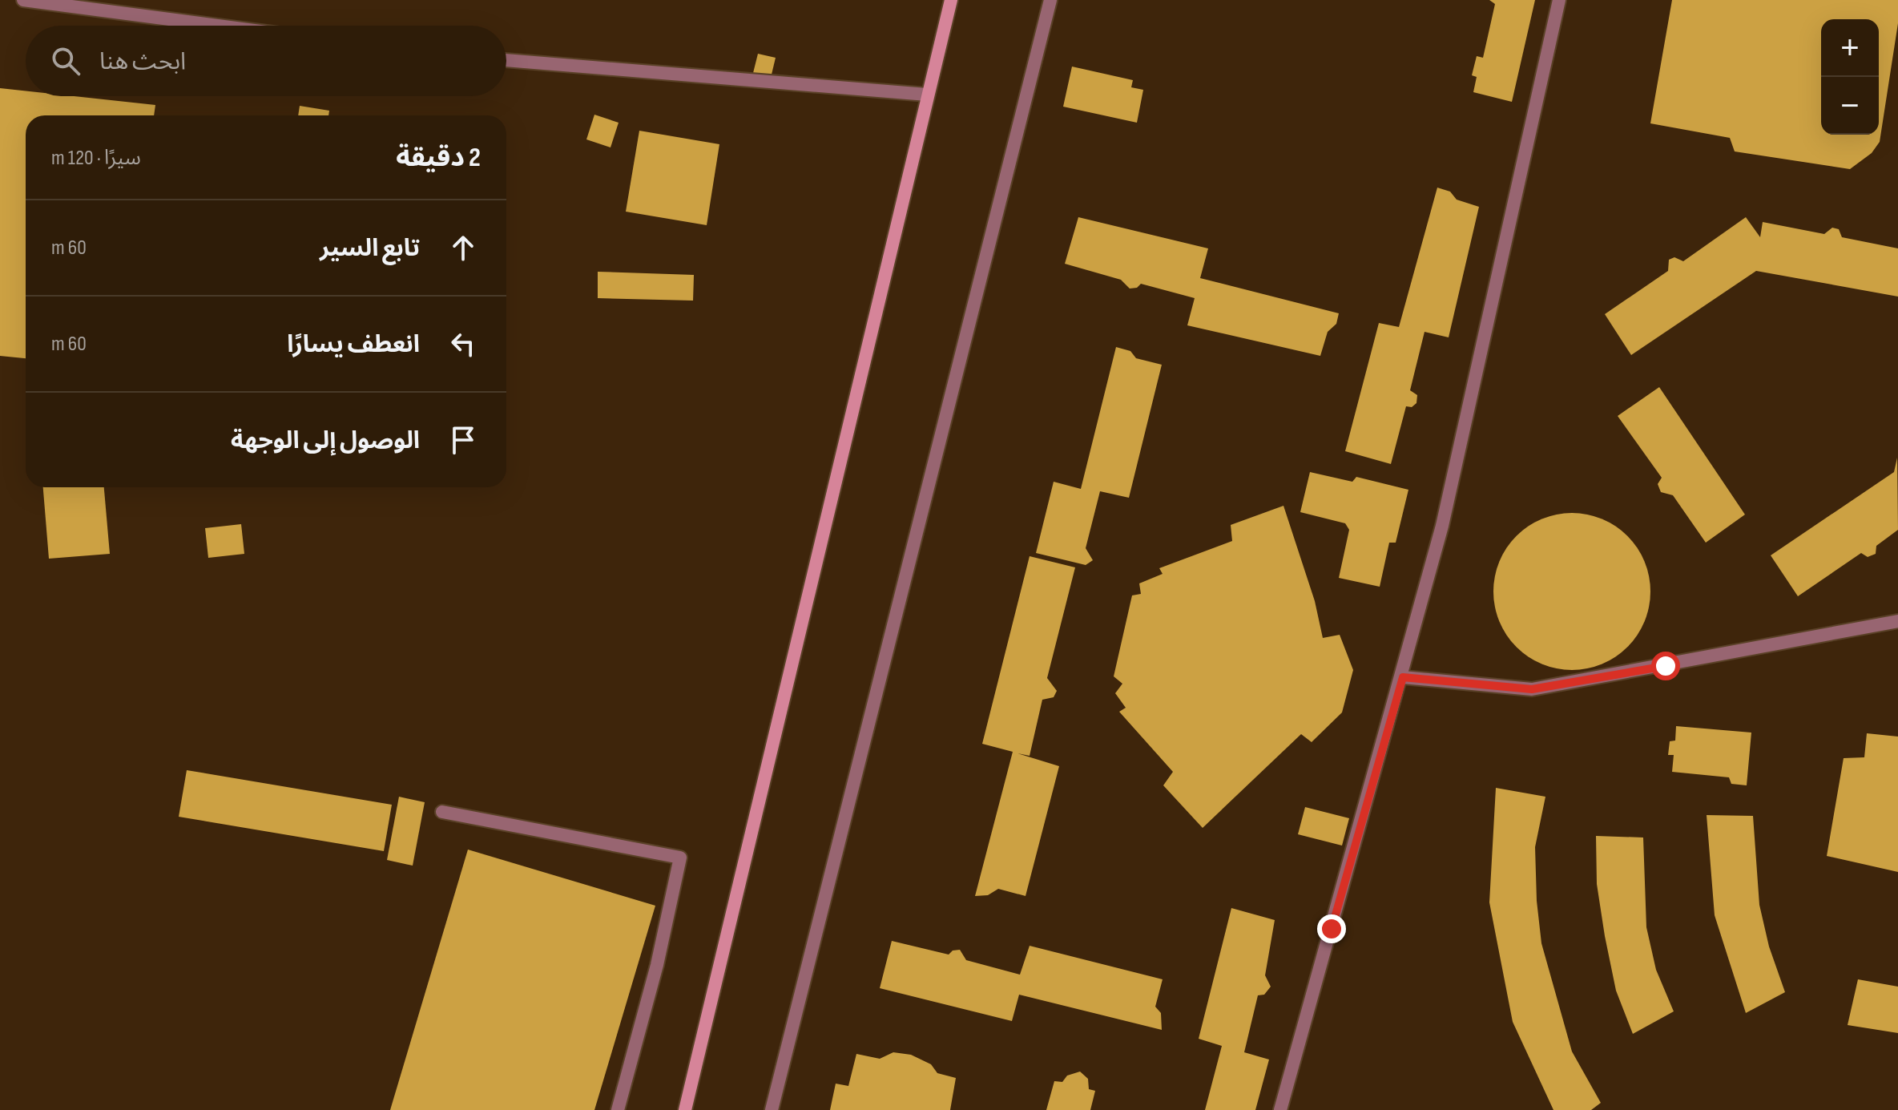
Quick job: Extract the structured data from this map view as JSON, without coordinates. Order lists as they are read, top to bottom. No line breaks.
{"page":{"map_buttons":["+","−"],"search":"ابحث هنا","heading":["2 دقيقة","سيرًا · 120 m"],"list":[["تابع السير","60 m"],["انعطف يسارًا","60 m"],"الوصول إلى الوجهة"]}}
